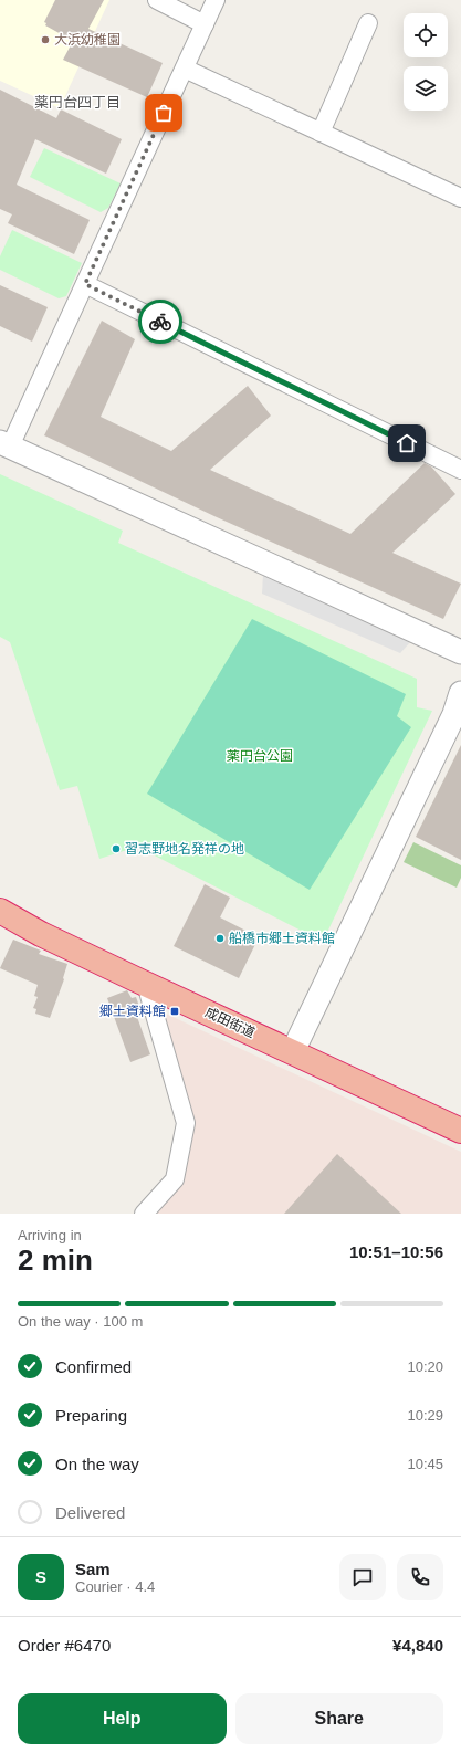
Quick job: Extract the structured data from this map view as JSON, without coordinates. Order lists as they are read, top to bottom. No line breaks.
{"streets":{"highway":["成田街道"]},"districts":["薬円台四丁目"],"parks":["薬円台公園"],"places":{"other":["大浜幼稚園","習志野地名発祥の地","船橋市郷土資料館"],"transit":["郷土資料館"]},"page":{"heading":["2 min","Arriving in","10:51–10:56"],"panel":["Sam","Courier · 4.4","Order #6470","¥4,840"],"bar":"On the way · 100 m","list":[["Confirmed","10:20"],["Preparing","10:29"],["On the way","10:45"],"Delivered"],"round":"S","buttons":["Help","Share"]}}
